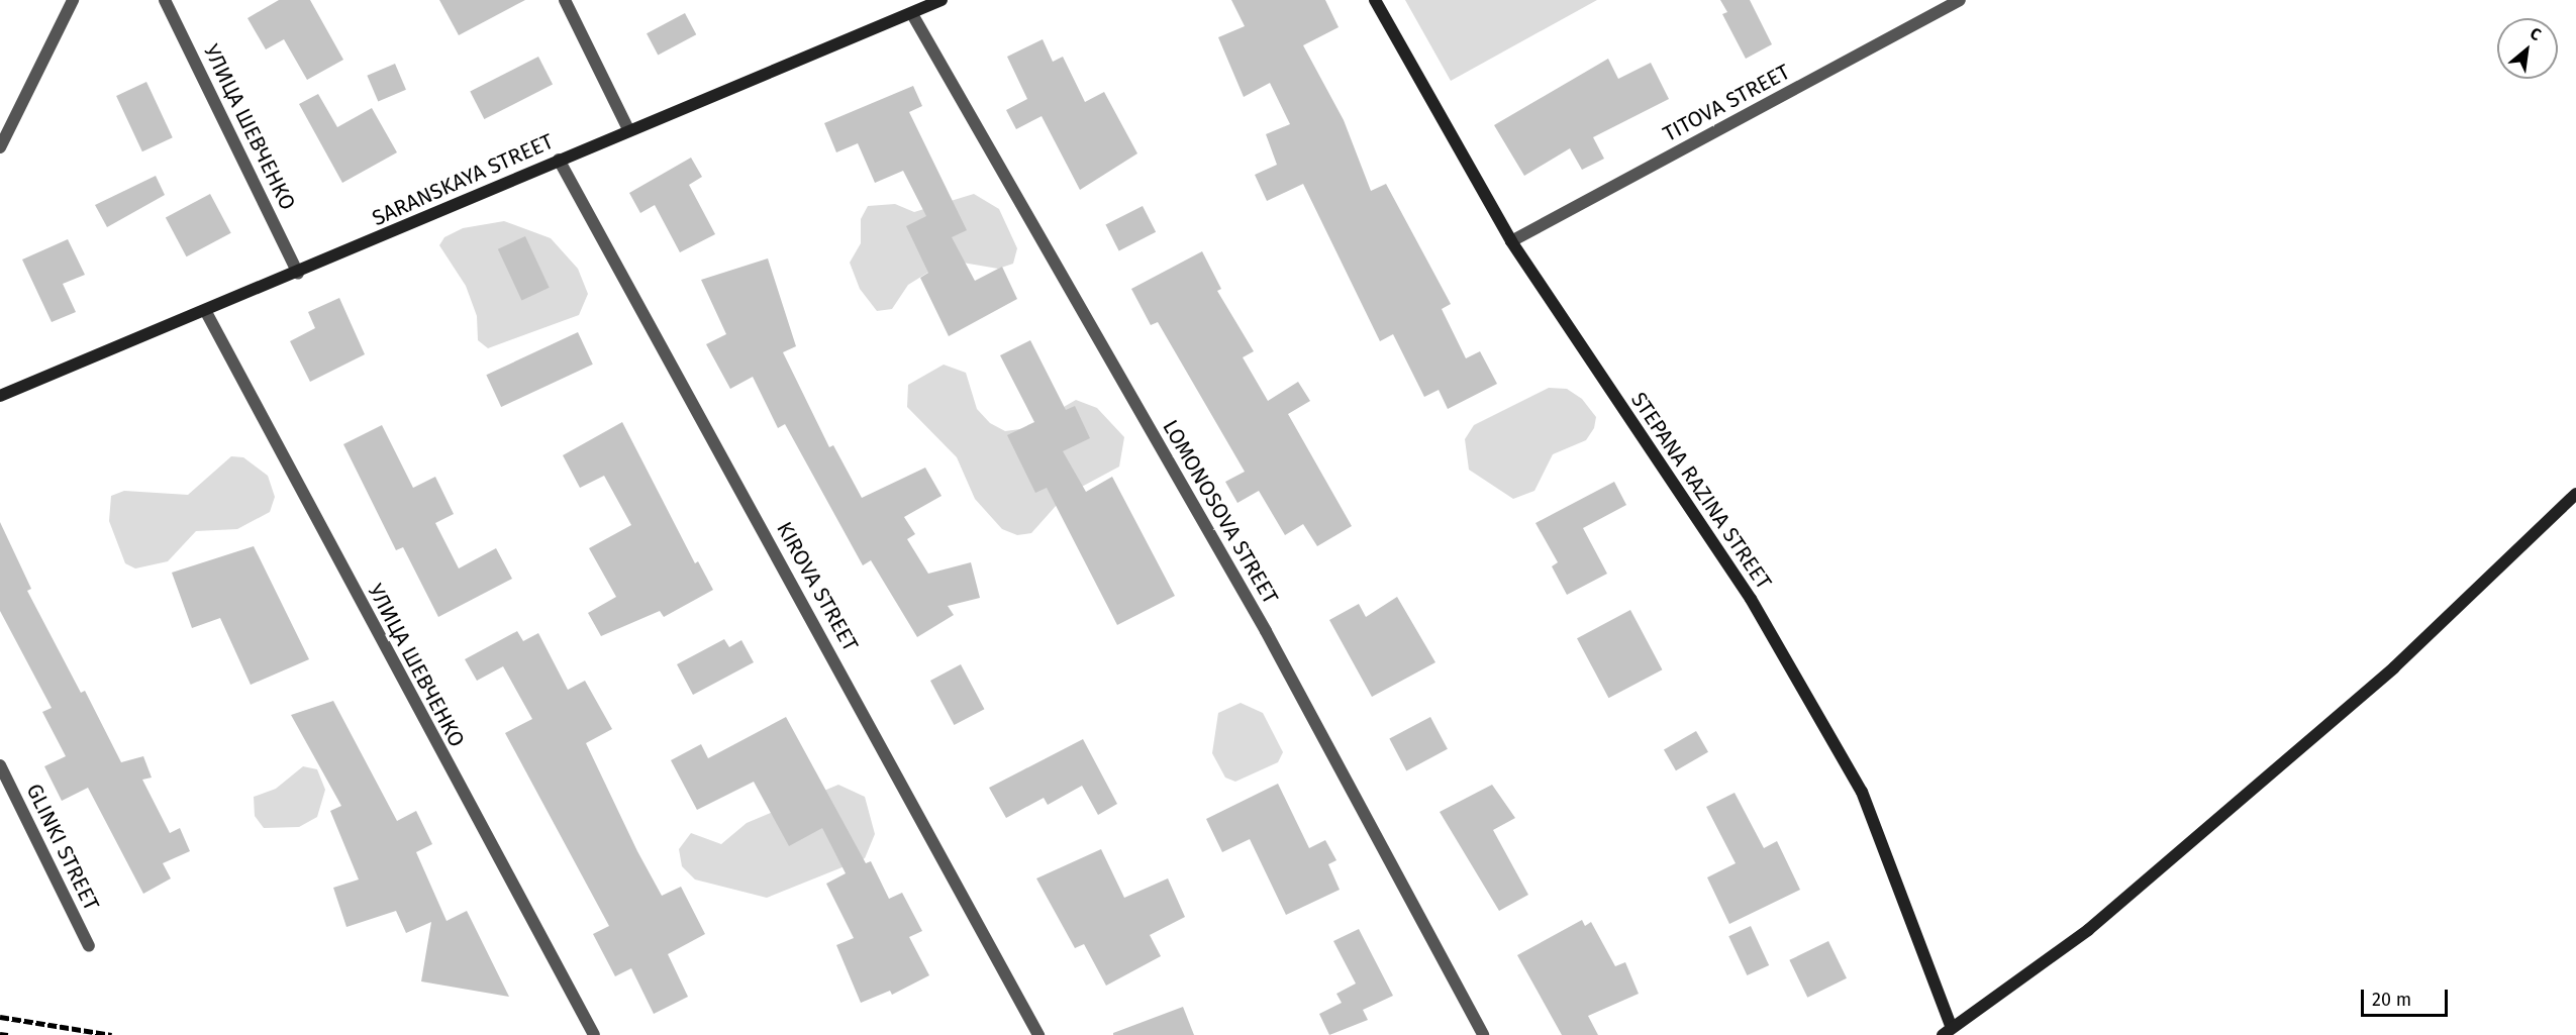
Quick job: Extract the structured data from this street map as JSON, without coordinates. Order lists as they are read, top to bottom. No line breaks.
{"streets":{"street":["TITOVA STREET","УЛИЦА ШЕВЧЕНКО","SARANSKAYA STREET","STEPANA RAZINA STREET","LOMONOSOVA STREET","KIROVA STREET","GLINKI STREET"]},"crossings":[["TITOVA STREET","STEPANA RAZINA STREET"],["УЛИЦА ШЕВЧЕНКО","SARANSKAYA STREET"],["SARANSKAYA STREET","LOMONOSOVA STREET"],["SARANSKAYA STREET","KIROVA STREET"]],"scale_bar":"20 m","north":"top right"}
